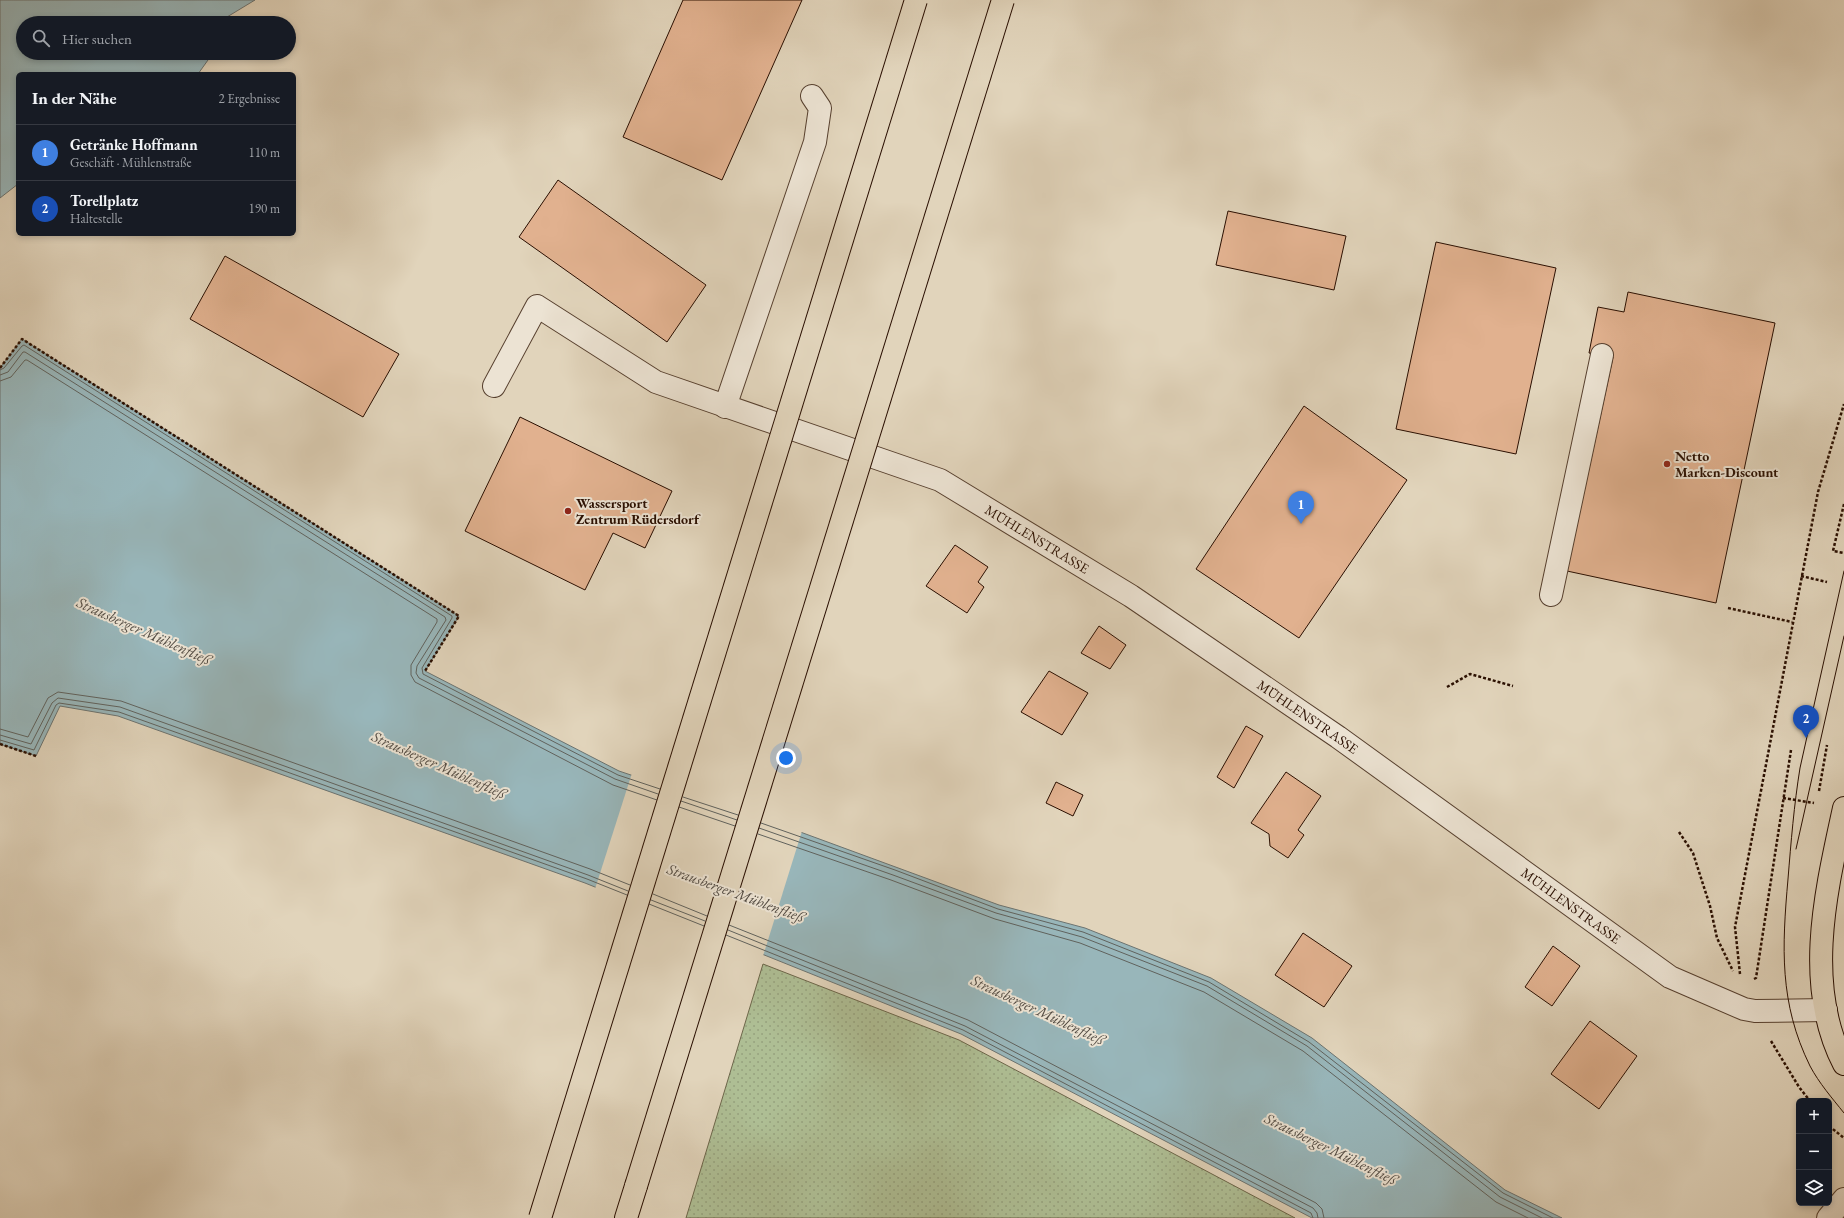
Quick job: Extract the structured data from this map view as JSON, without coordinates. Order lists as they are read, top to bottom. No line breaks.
{"streets":{"street":["MÜHLENSTRASSE"]},"water":["Strausberger Mühlenfließ"],"places":["Netto Marken-Discount","Wassersport Zentrum Rüdersdorf"],"page":{"search":"Hier suchen","heading":["In der Nähe","2 Ergebnisse"],"list":[{"mark":"1","name":"Getränke Hoffmann","note":"Geschäft · Mühlenstraße","value":"110 m"},{"mark":"2","name":"Torellplatz","note":"Haltestelle","value":"190 m"}],"pins":["1","2"],"map_buttons":["+","−"]}}
